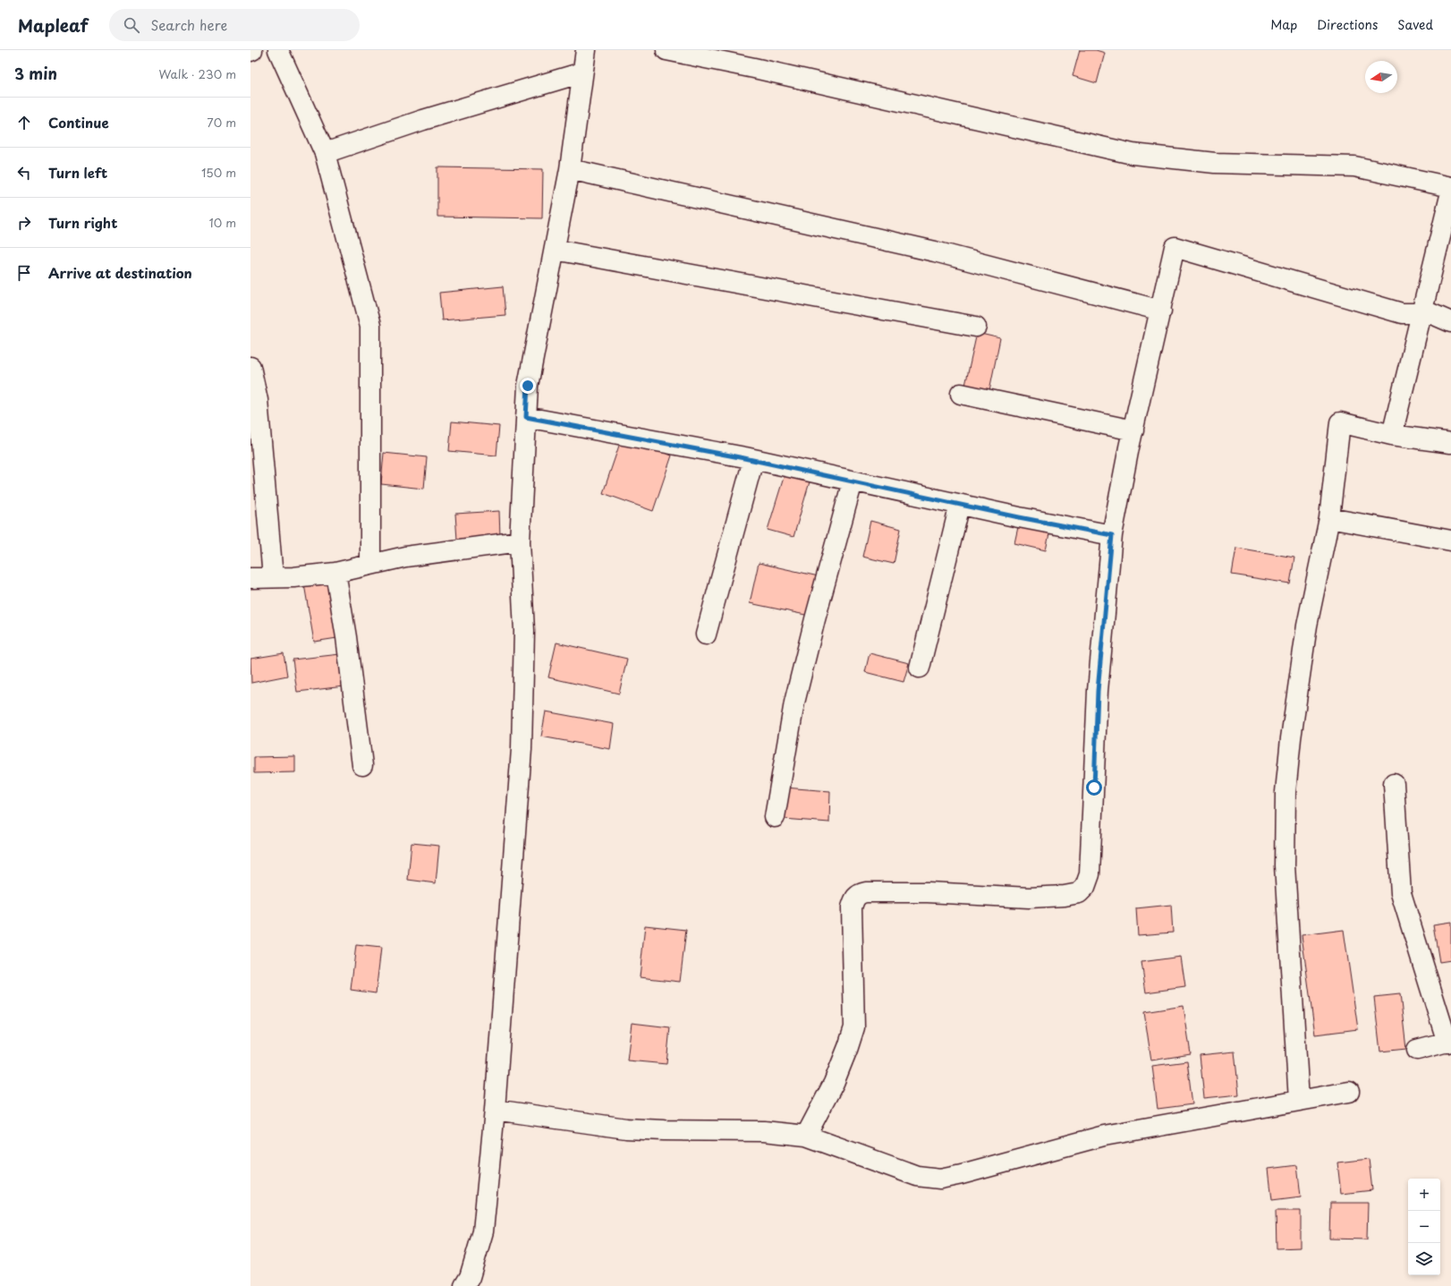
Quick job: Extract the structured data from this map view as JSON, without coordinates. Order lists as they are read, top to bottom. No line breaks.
{"north":"left","page":{"header":"Mapleaf","search":"Search here","nav":["Map","Directions","Saved"],"heading":["3 min","Walk · 230 m"],"list":[["Continue","70 m"],["Turn left","150 m"],["Turn right","10 m"],"Arrive at destination"],"map_buttons":["+","−"]}}
